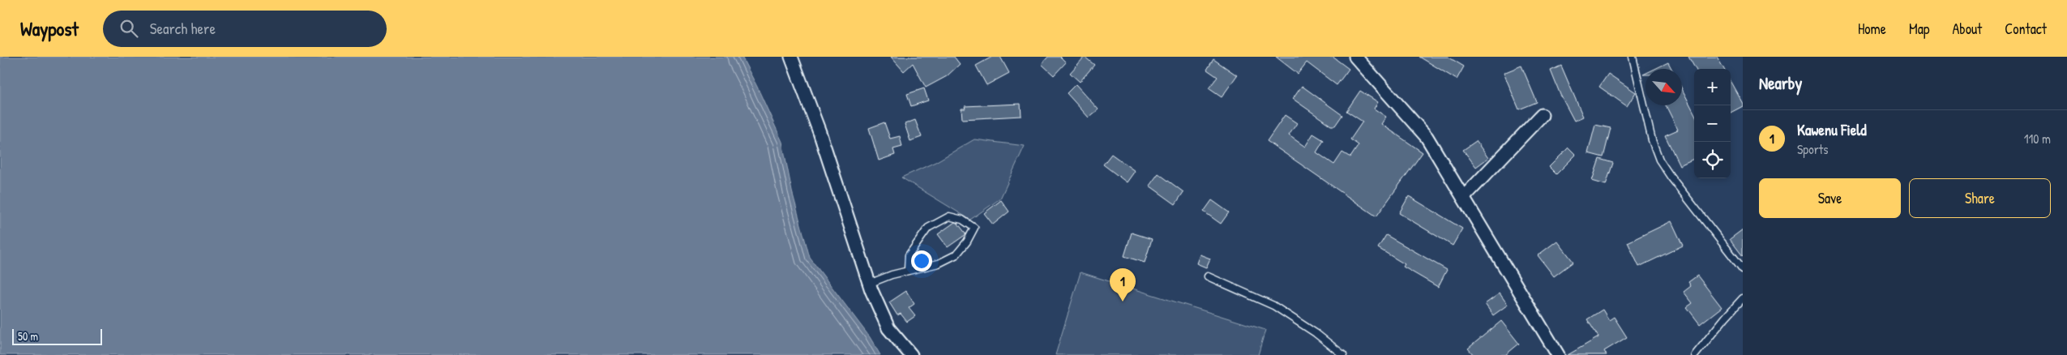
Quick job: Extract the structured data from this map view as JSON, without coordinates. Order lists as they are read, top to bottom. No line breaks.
{"scale_bar":"50 m","north":"bottom right","page":{"header":"Waypost","search":"Search here","nav":["Home","Map","About","Contact"],"heading":"Nearby","map_buttons":["+","−"],"list":[{"mark":"1","name":"Kawenu Field","note":"Sports","value":"110 m"}],"buttons":["Save","Share"],"pins":"1","scale":"50 m"}}
